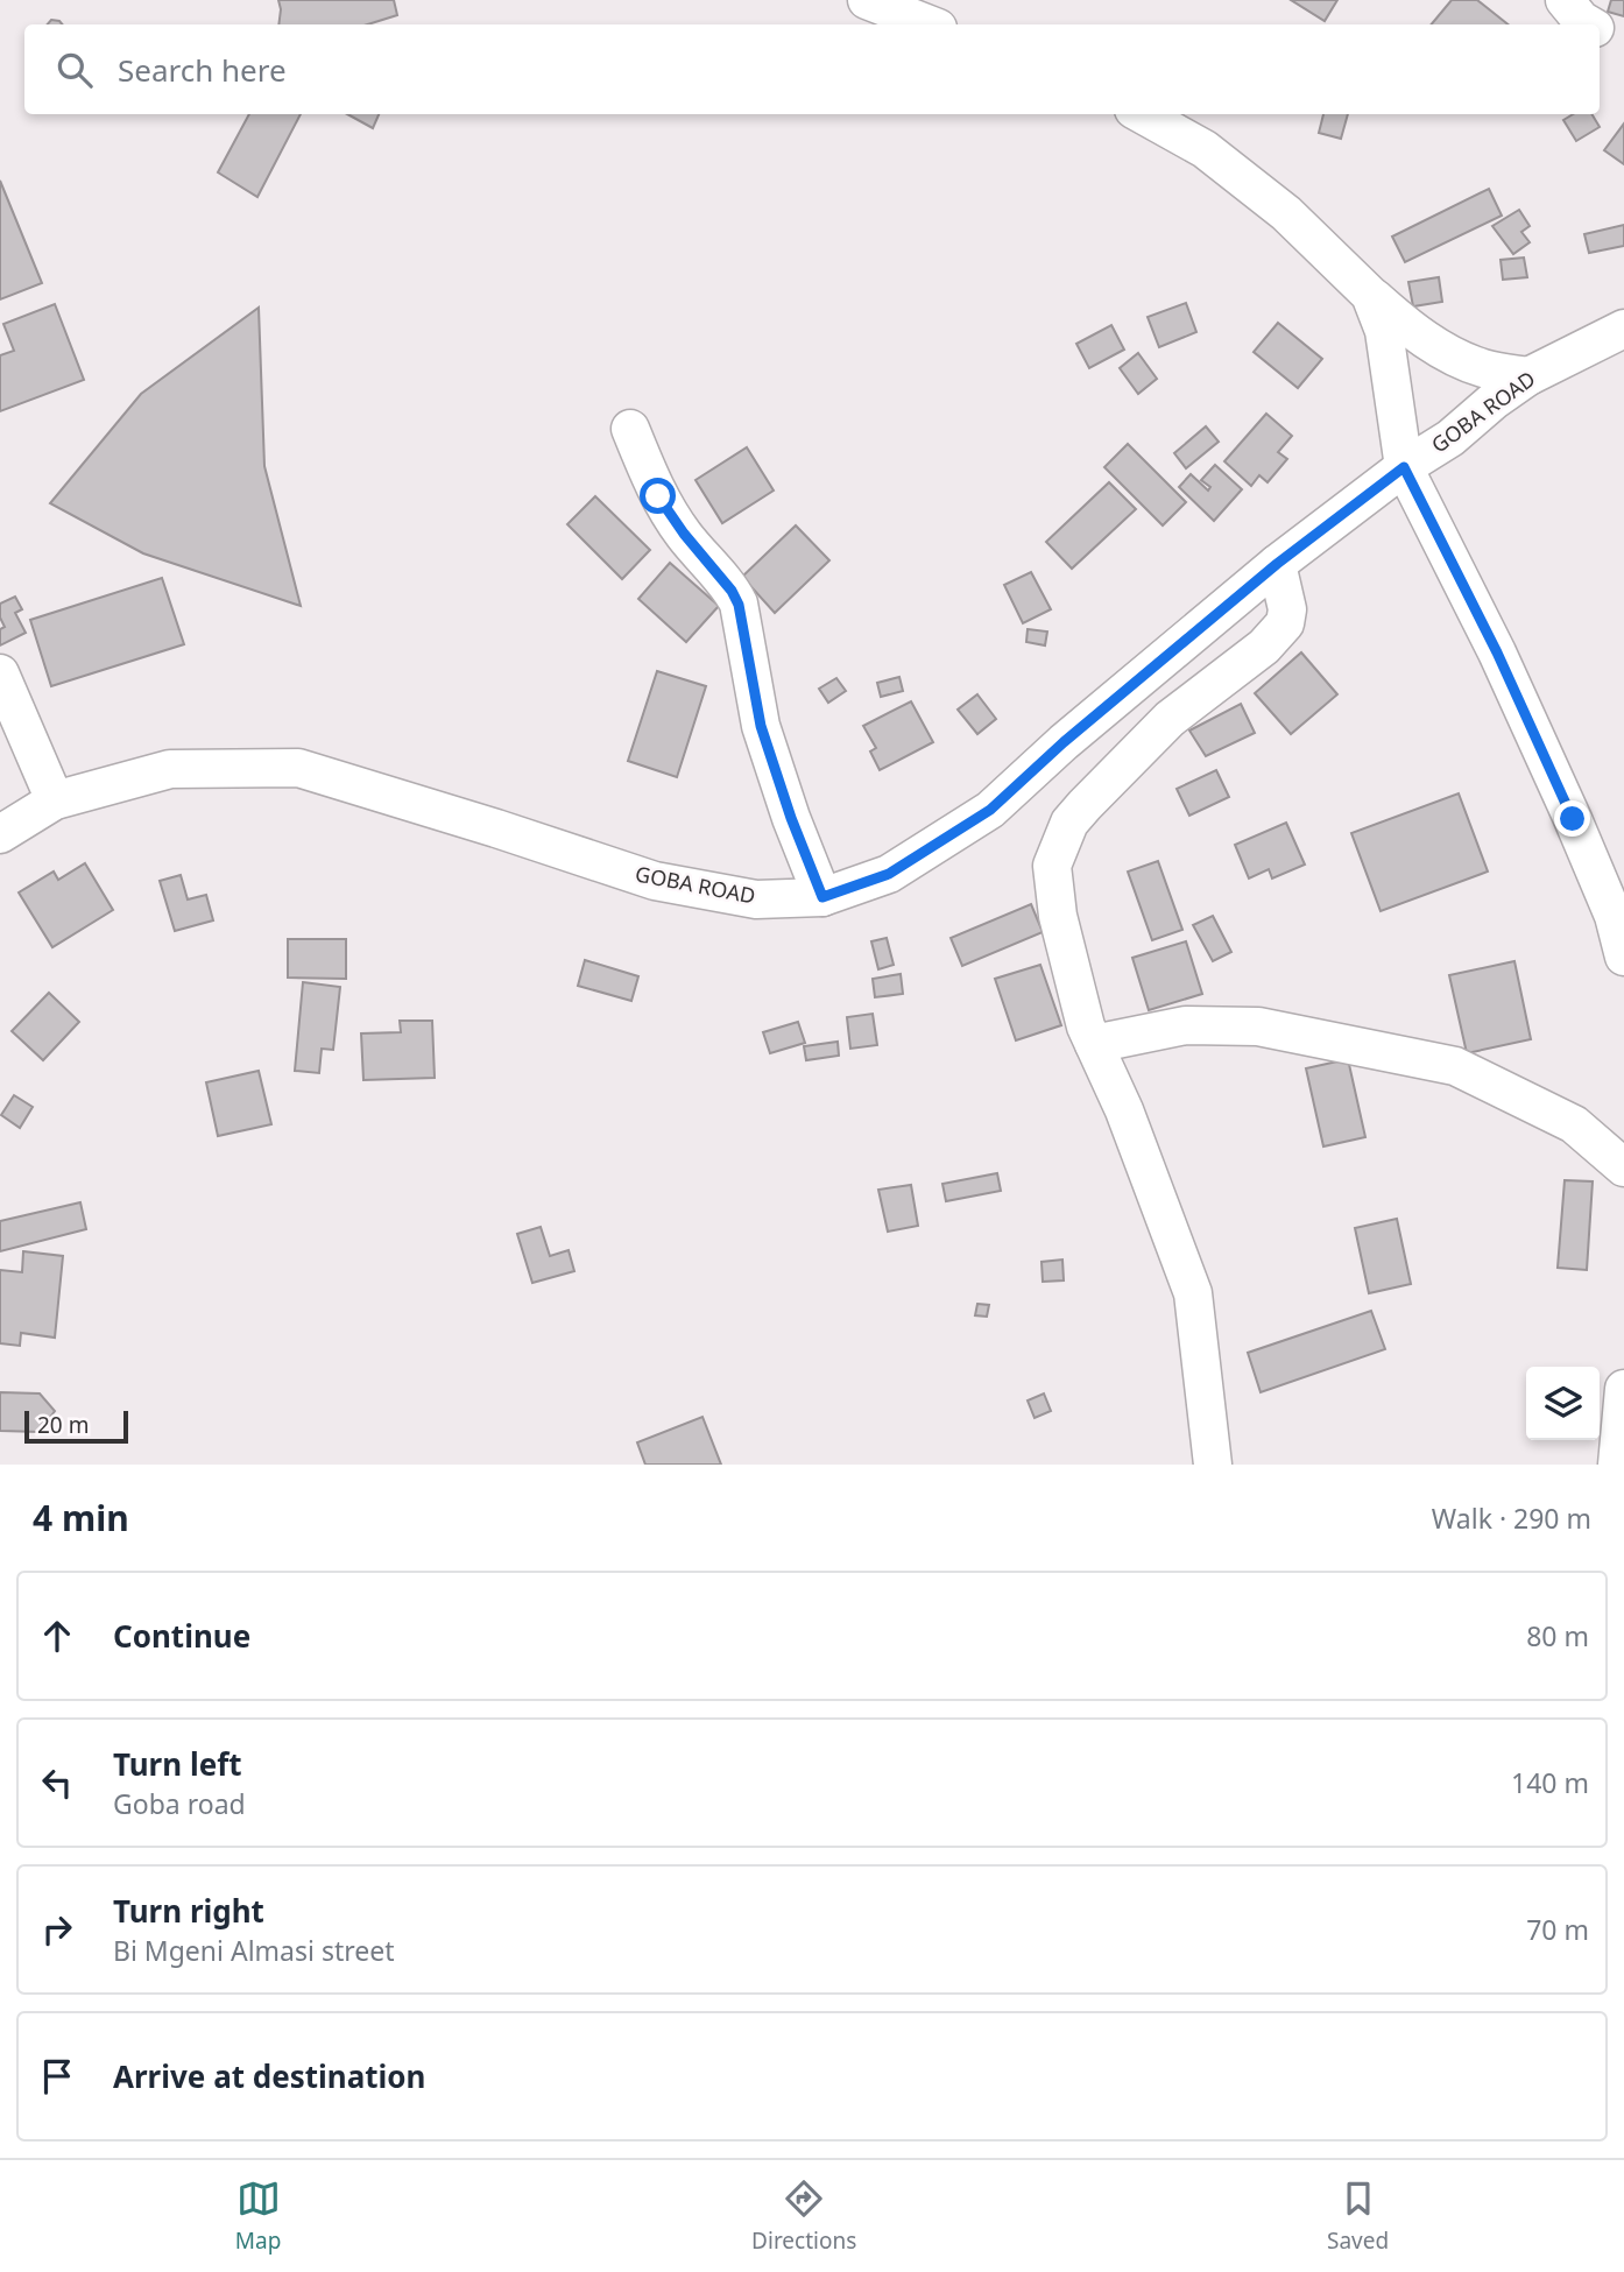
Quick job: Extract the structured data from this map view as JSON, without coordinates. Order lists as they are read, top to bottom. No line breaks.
{"streets":{"street":["GOBA ROAD"]},"scale_bar":"20 m","page":{"search":"Search here","scale":"20 m","heading":["4 min","Walk · 290 m"],"list":[["Continue","80 m"],["Turn left","Goba road","140 m"],["Turn right","Bi Mgeni Almasi street","70 m"],"Arrive at destination"],"nav":["Map","Directions","Saved"]}}
